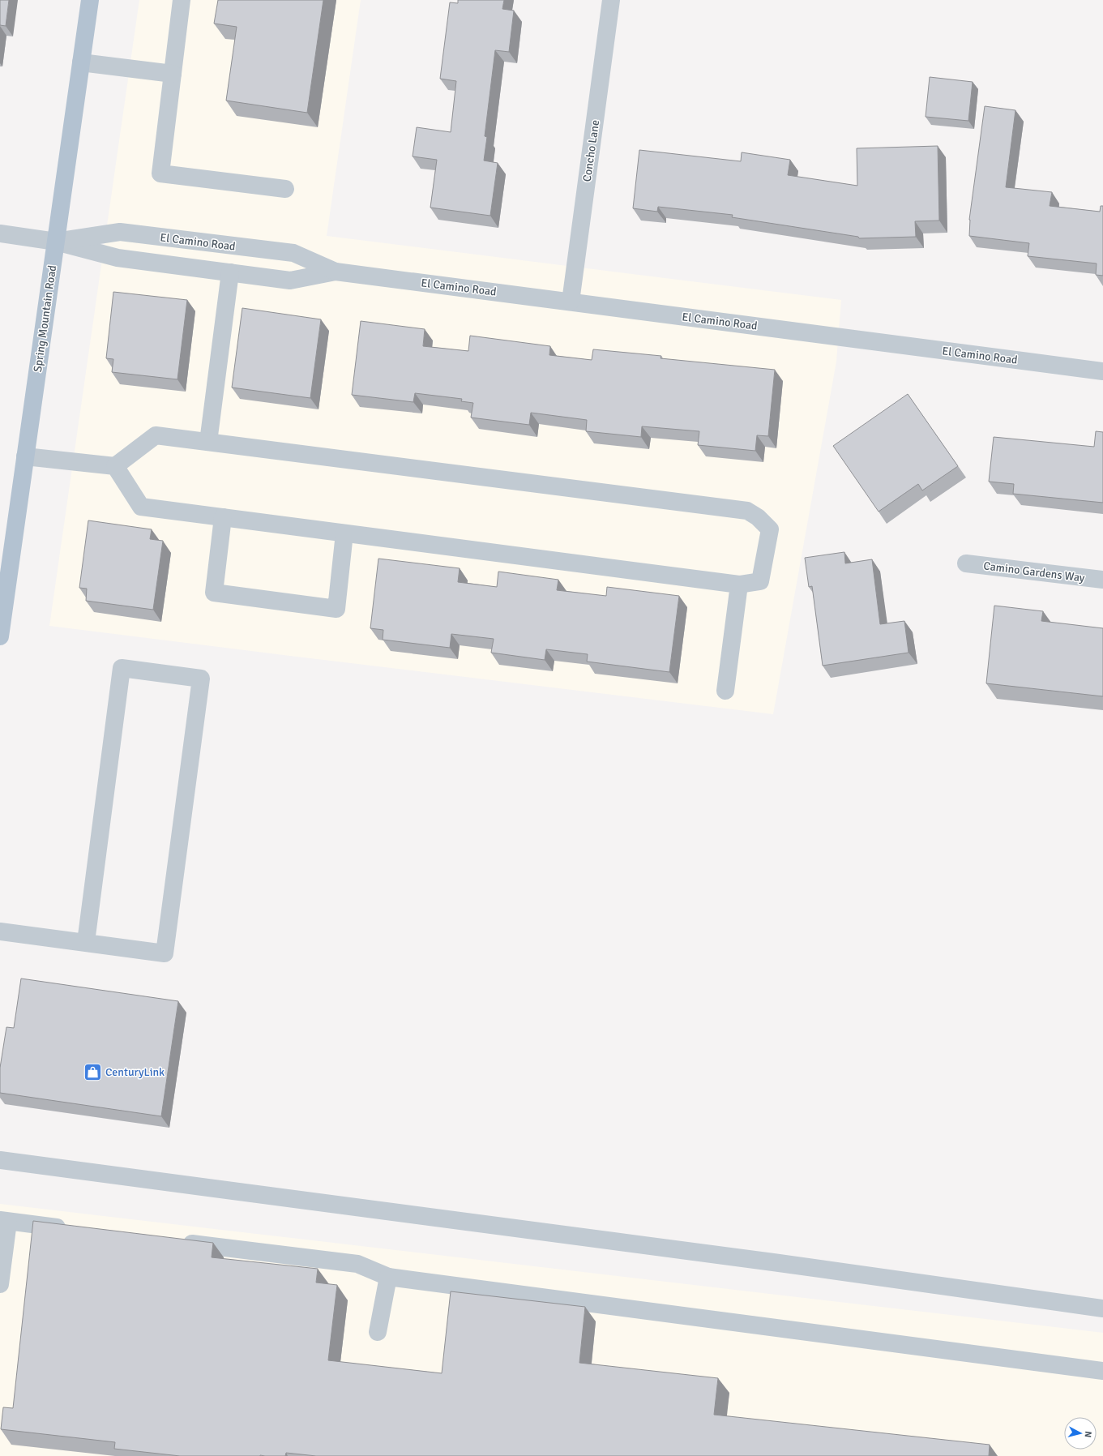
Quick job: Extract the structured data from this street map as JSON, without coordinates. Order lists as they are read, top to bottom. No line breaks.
{"streets":{"main road":["Spring Mountain Road"],"street":["Concho Lane","El Camino Road","Camino Gardens Way"]},"crossings":[["Concho Lane","El Camino Road"],["El Camino Road","Spring Mountain Road"]],"places":{"shop":["CenturyLink"]},"north":"right"}
